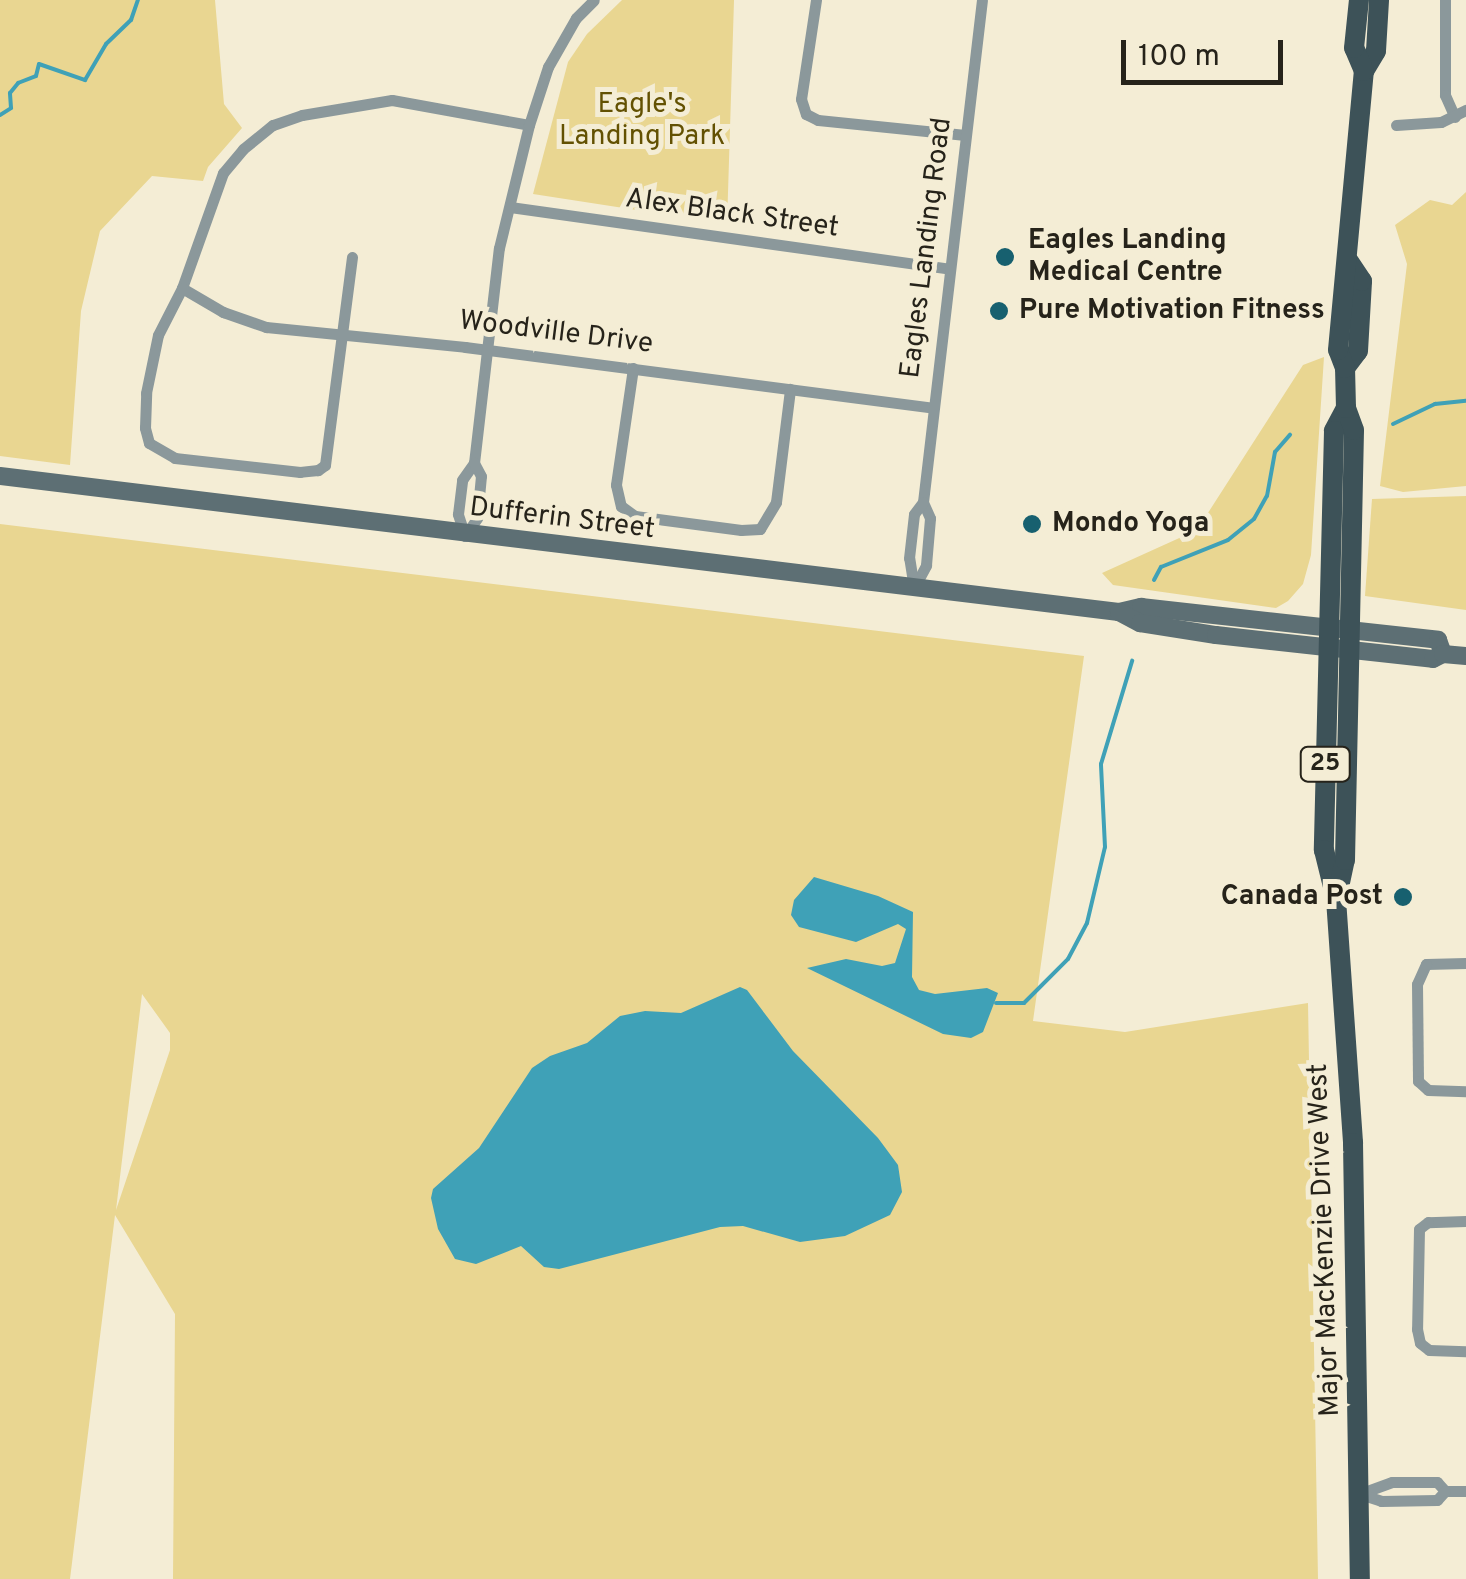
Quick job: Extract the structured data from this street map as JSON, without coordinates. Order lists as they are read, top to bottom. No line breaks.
{"streets":{"main road":["Dufferin Street","25","Major MacKenzie Drive West"],"street":["Alex Black Street","Eagles Landing Road","Woodville Drive"]},"crossings":[["Alex Black Street","Eagles Landing Road"],["Eagles Landing Road","Woodville Drive"],["Eagles Landing Road","Dufferin Street"],["Dufferin Street","Major MacKenzie Drive West"]],"parks":["Eagle's Landing Park"],"places":["Eagles Landing Medical Centre","Pure Motivation Fitness","Mondo Yoga","Canada Post"],"scale_bar":"100 m"}
